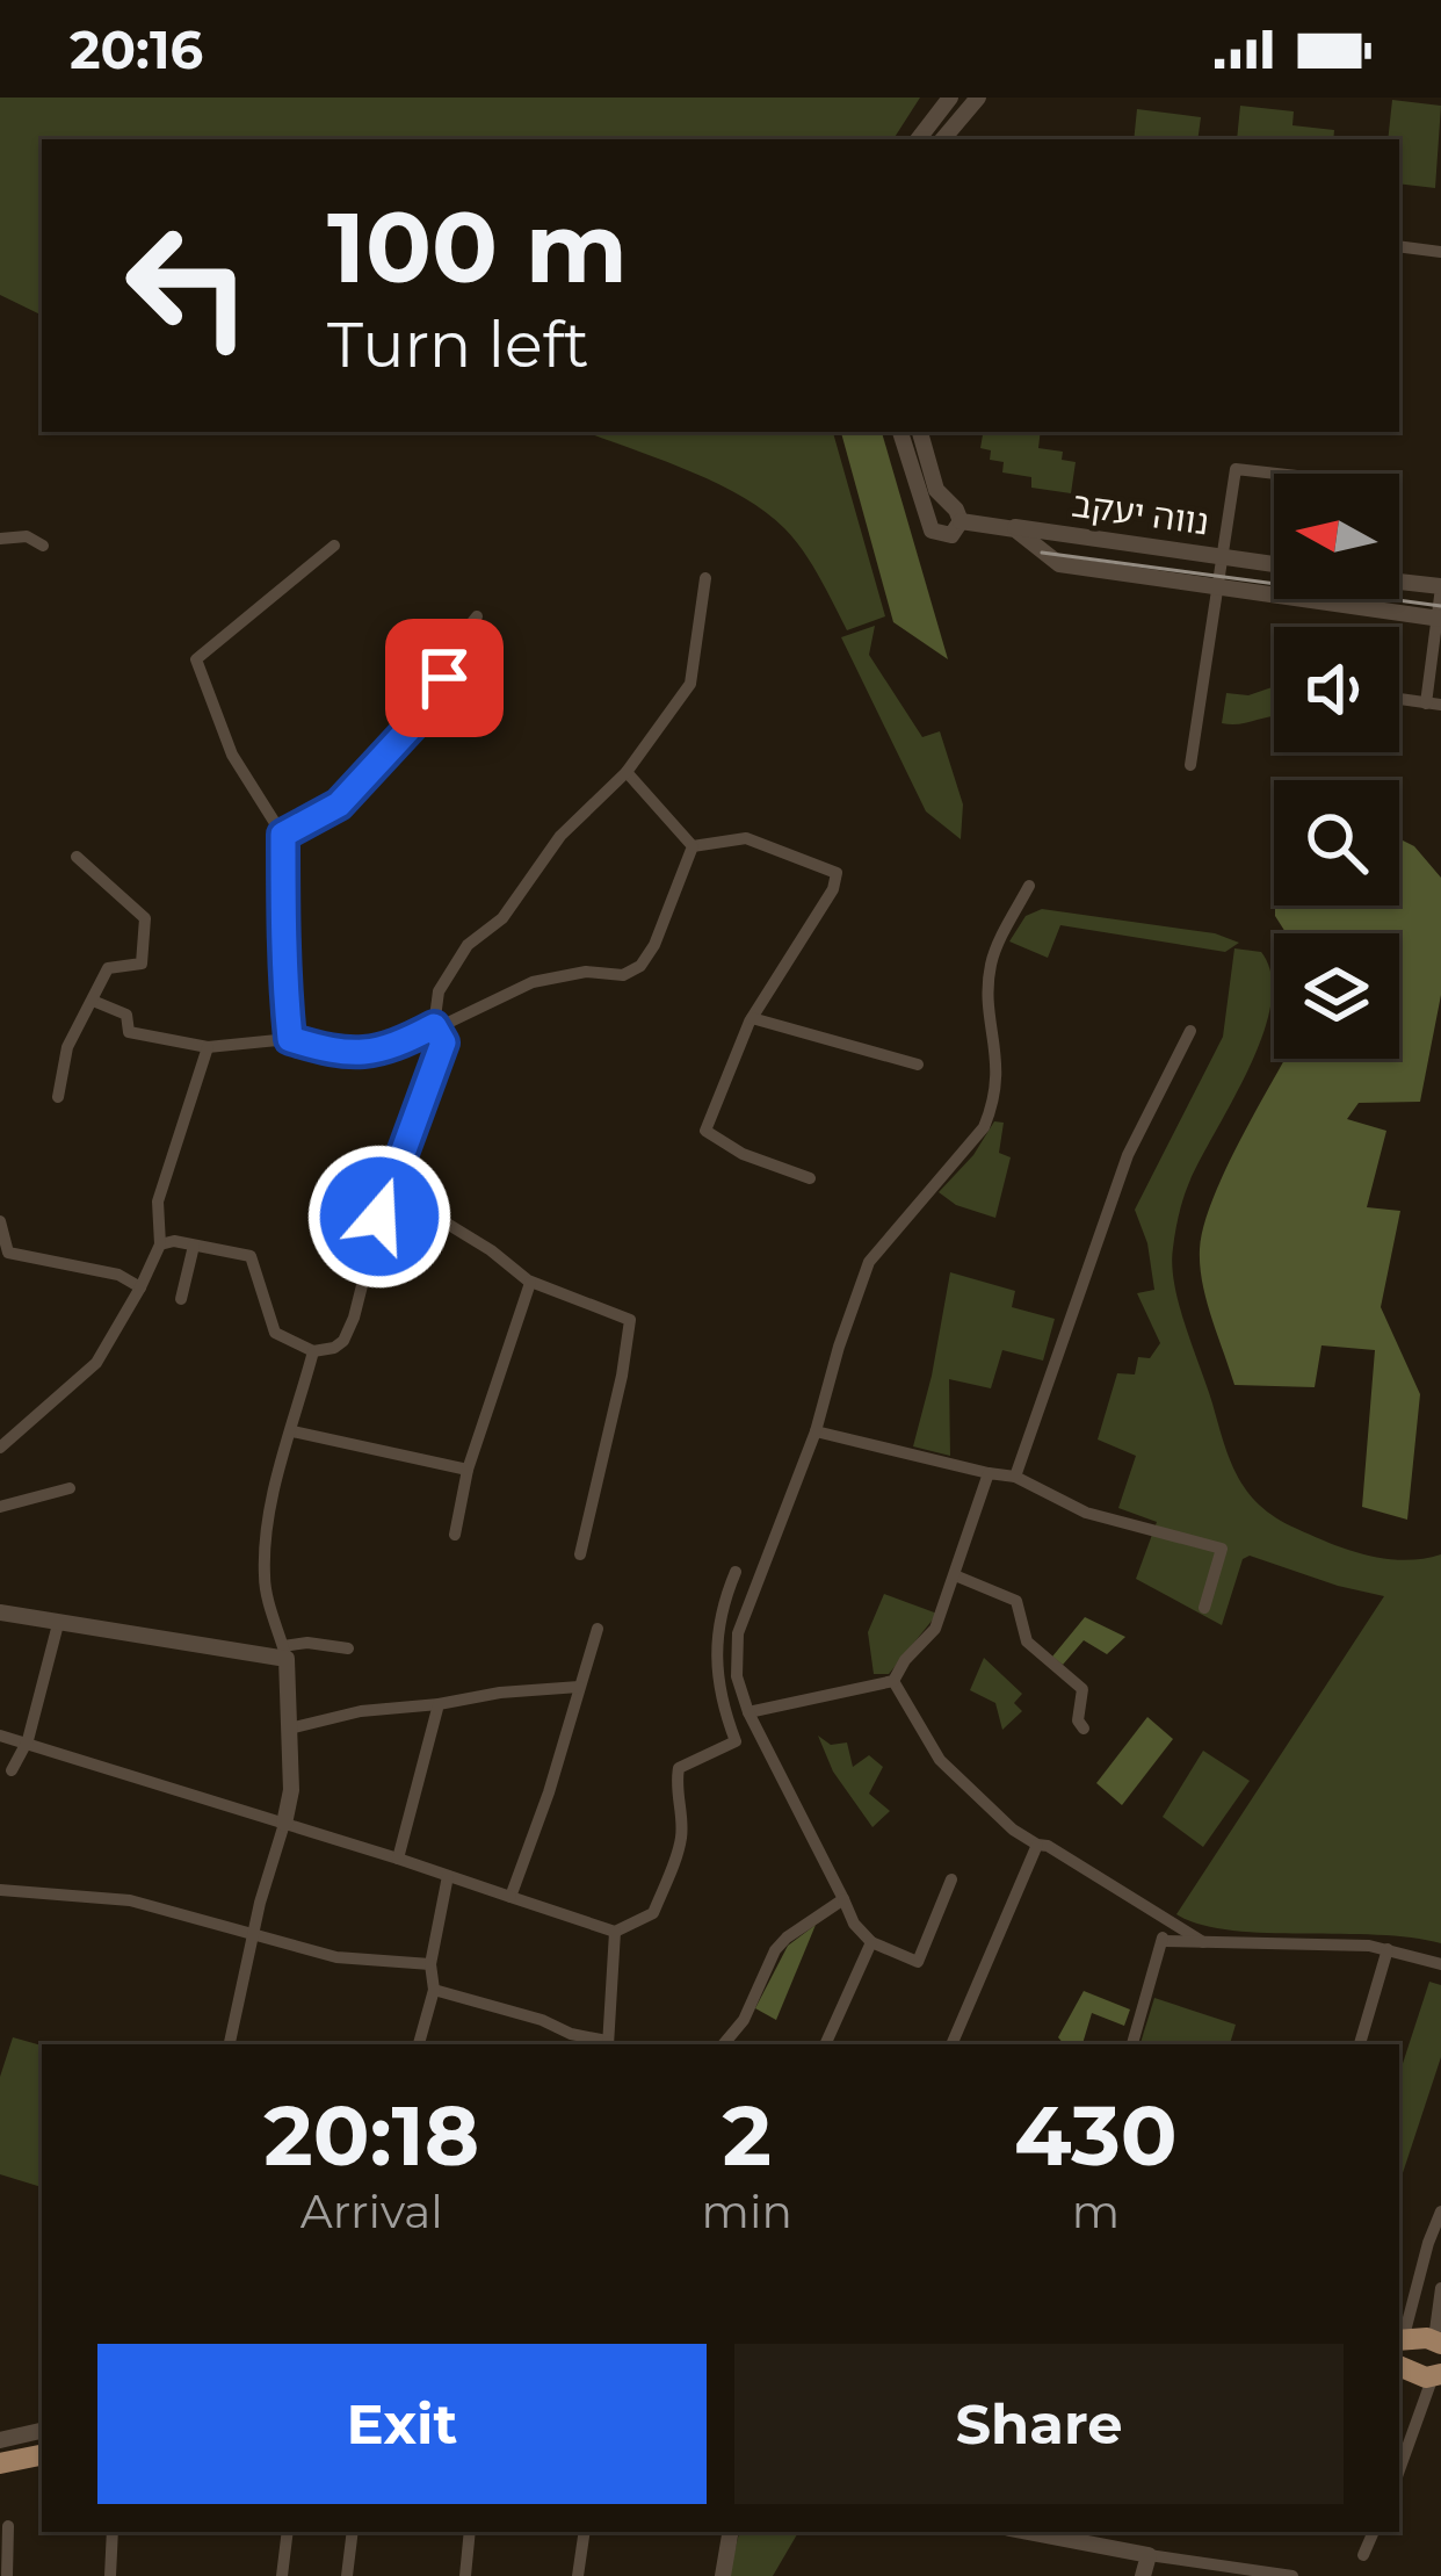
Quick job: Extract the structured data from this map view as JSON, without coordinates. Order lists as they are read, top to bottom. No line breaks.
{"streets":{"street":["נווה יעקב"]},"north":"left","page":{"status":"20:16","turn":["100 m","Turn left"],"eta":["20:18","Arrival","2","min","430","m"],"buttons":["Exit","Share"]}}
